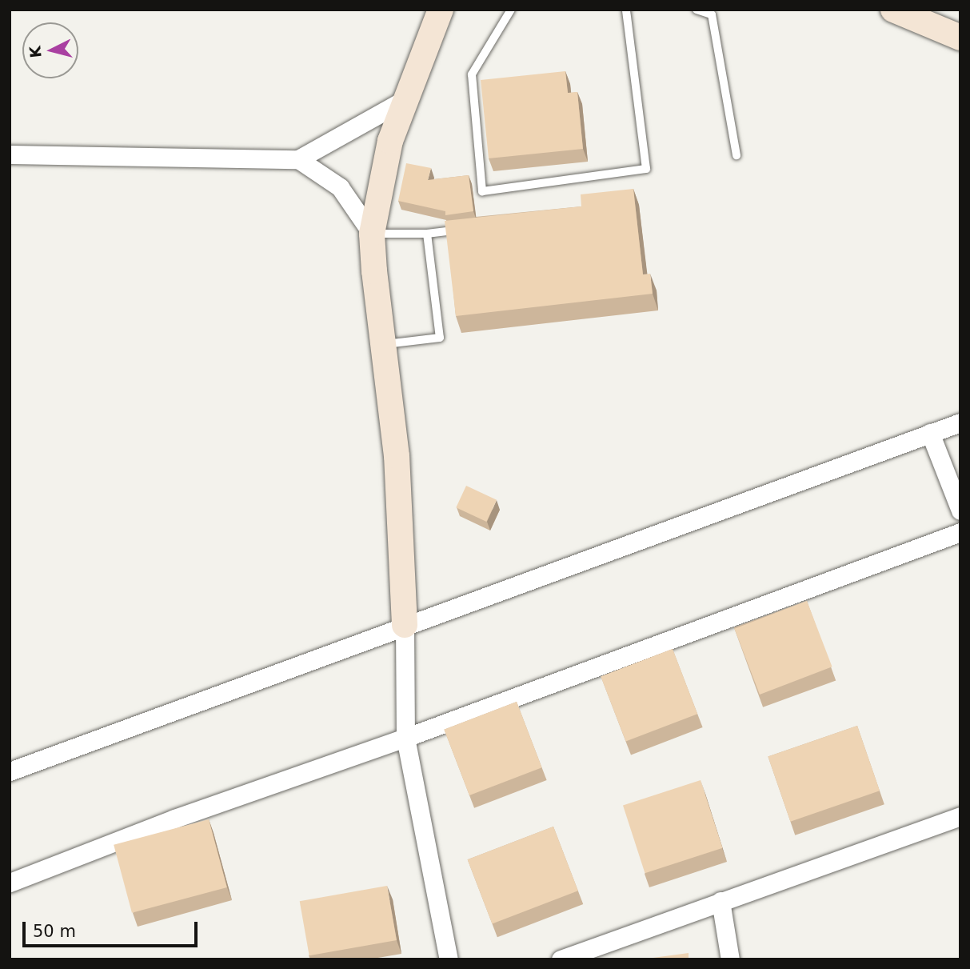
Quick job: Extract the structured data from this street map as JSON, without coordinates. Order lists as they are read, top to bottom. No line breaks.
{"scale_bar":"50 m","north":"left"}
